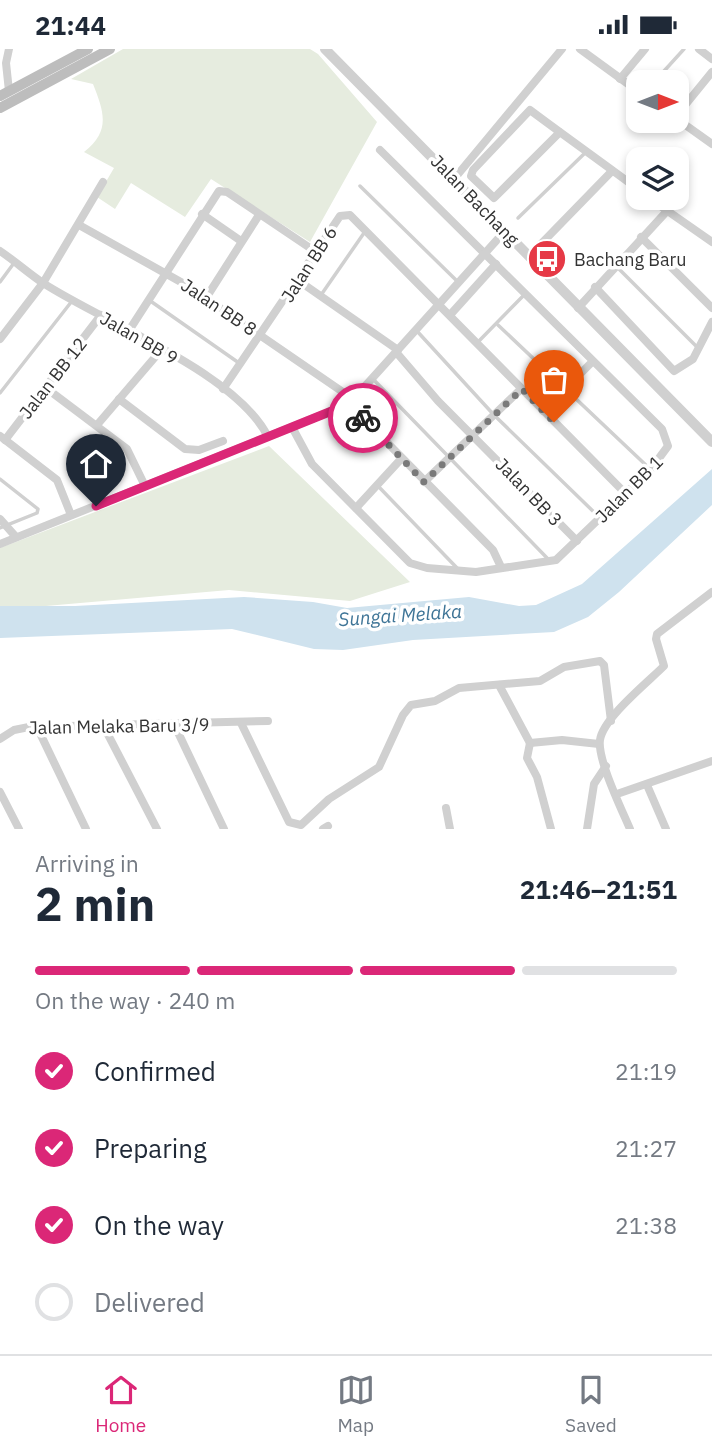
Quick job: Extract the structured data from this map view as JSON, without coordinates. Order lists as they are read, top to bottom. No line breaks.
{"streets":{"street":["Jalan Bachang","Jalan BB 6","Jalan BB 8","Jalan BB 9","Jalan BB 12","Jalan BB 1","Jalan BB 3","Jalan Melaka Baru 3/9"]},"crossings":[["Jalan BB 6","Jalan BB 8"],["Jalan BB 6","Jalan BB 9"],["Jalan BB 6","Jalan BB 1"],["Jalan BB 6","Jalan BB 3"],["Jalan BB 8","Jalan BB 1"],["Jalan BB 9","Jalan BB 12"],["Jalan BB 1","Jalan BB 3"]],"water":["Sungai Melaka"],"places":{"bus stop":["Bachang Baru"]},"north":"right","page":{"status":"21:44","heading":["2 min","Arriving in","21:46–21:51"],"bar":"On the way · 240 m","list":[["Confirmed","21:19"],["Preparing","21:27"],["On the way","21:38"],"Delivered"],"tabs":["Home","Map","Saved"]}}
